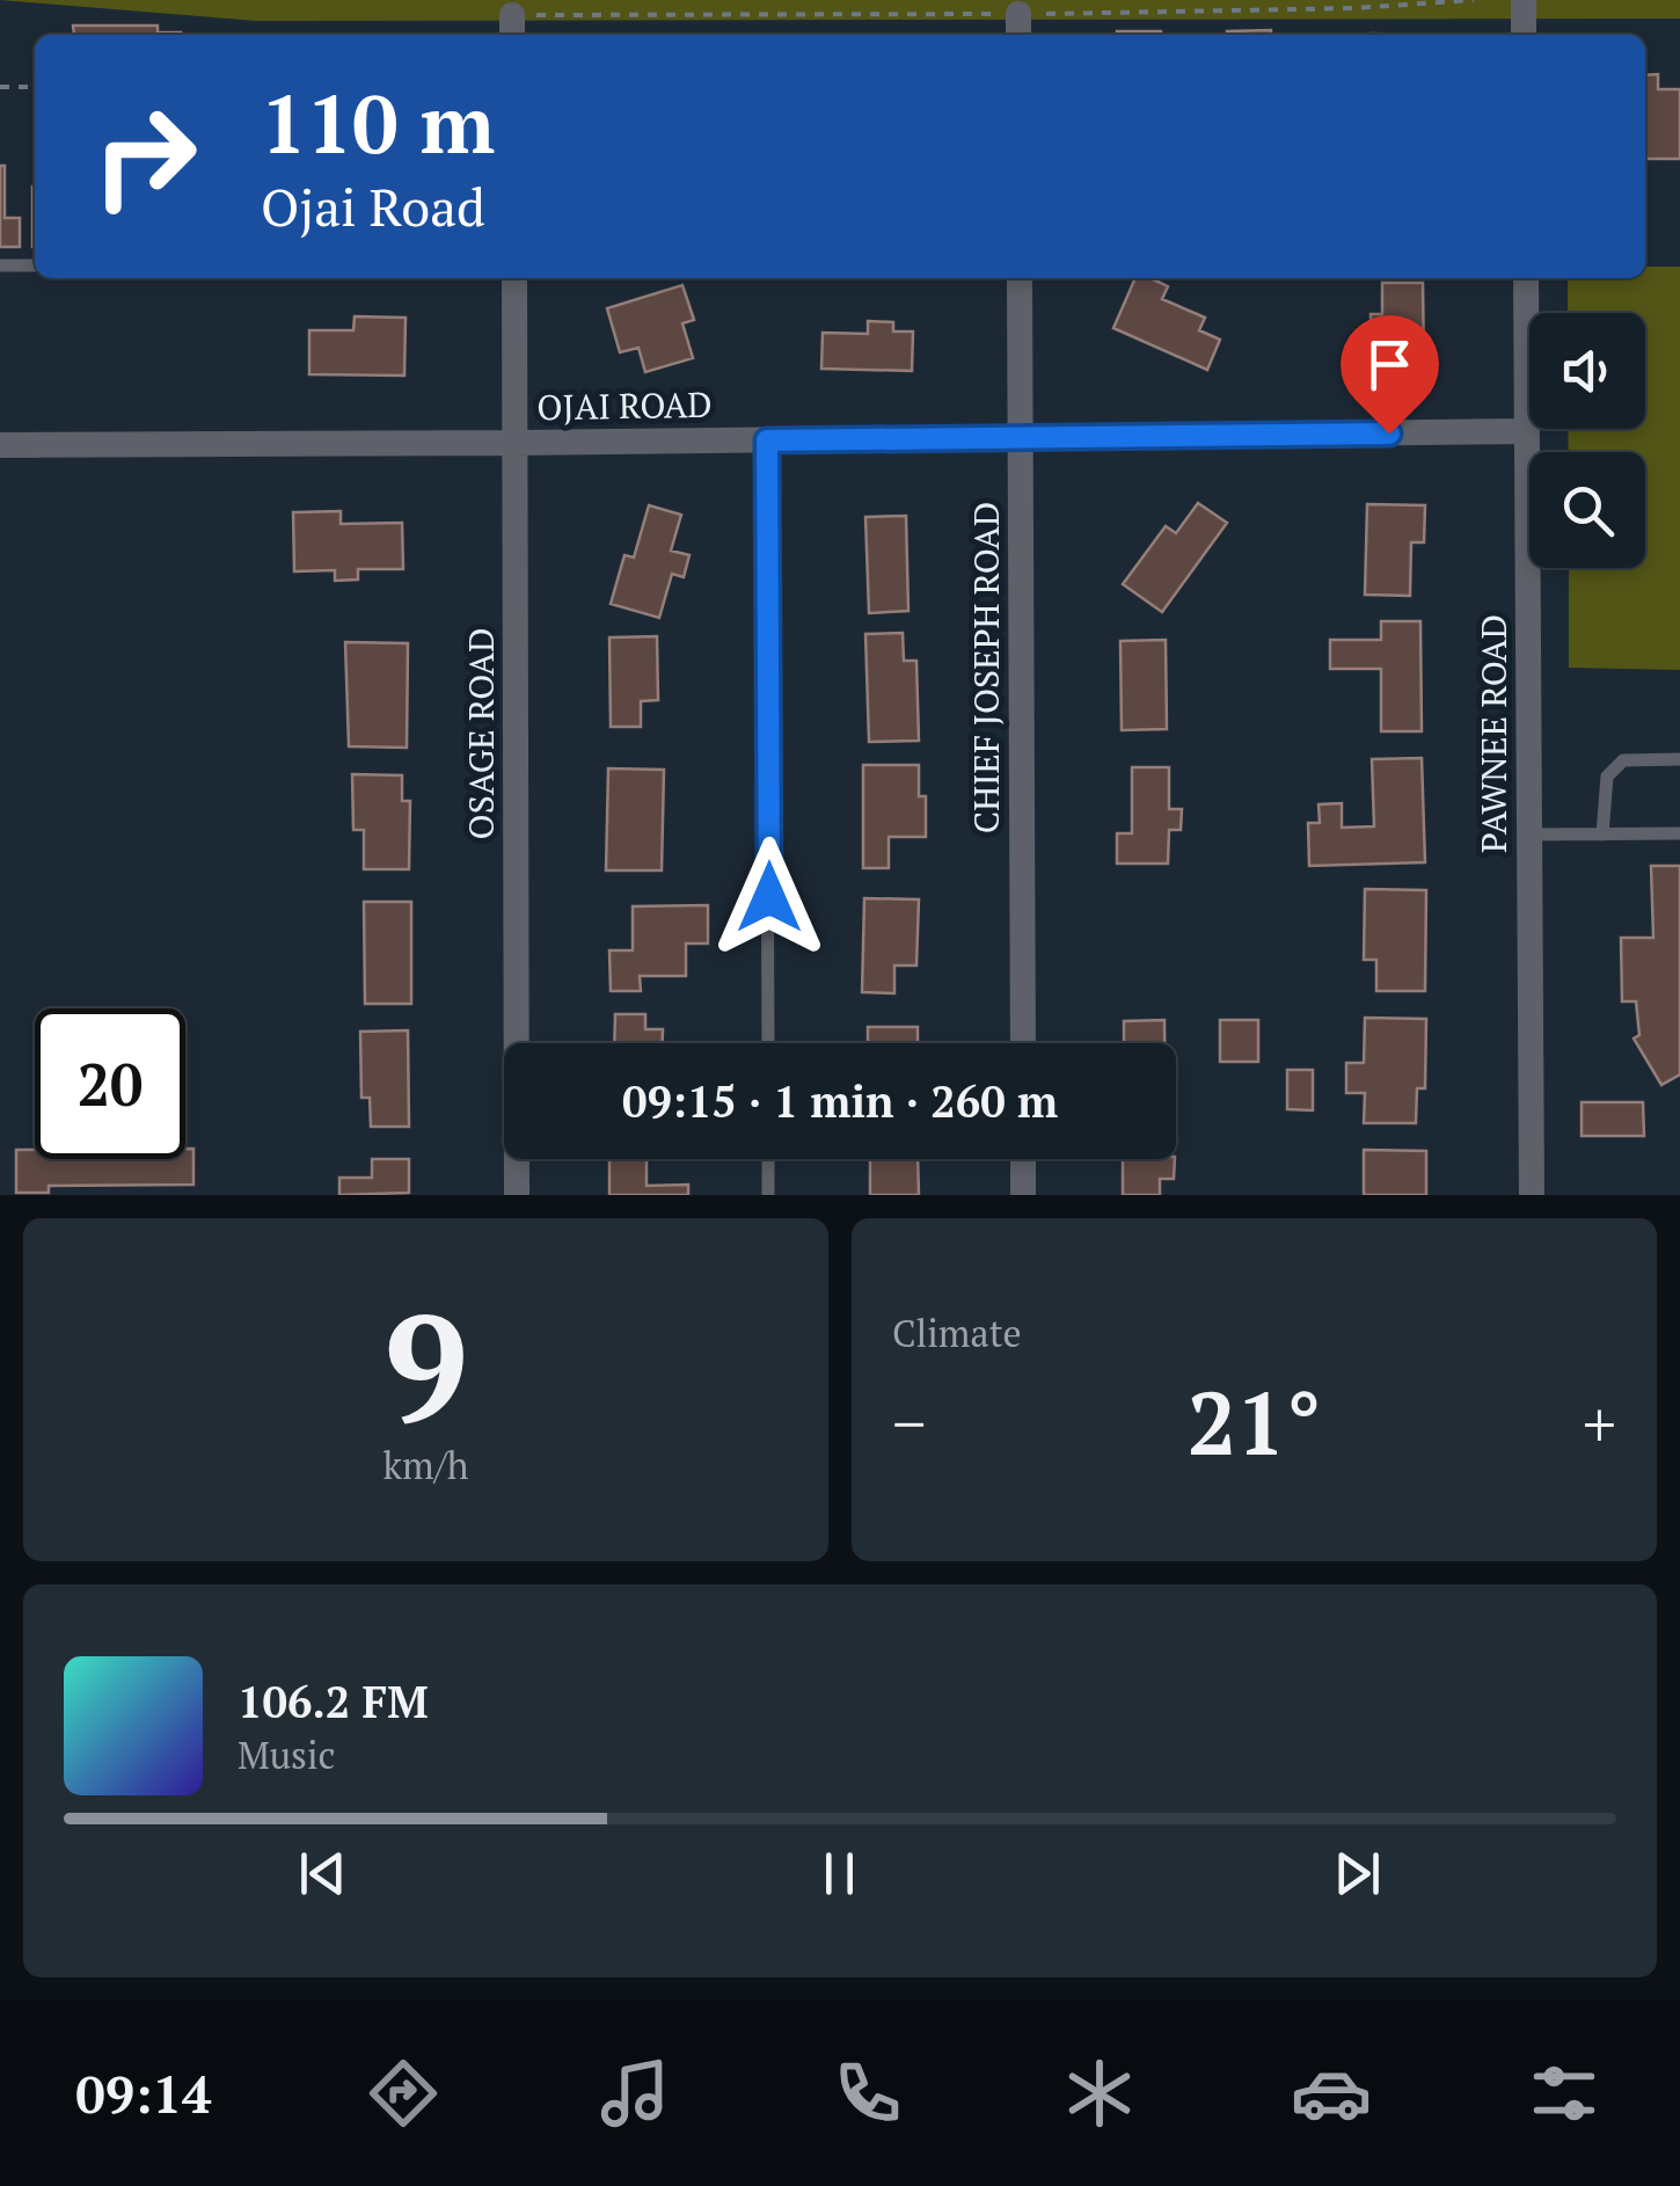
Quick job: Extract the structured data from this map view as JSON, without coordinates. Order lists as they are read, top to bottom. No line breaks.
{"streets":{"street":["OJAI ROAD","CHIEF JOSEPH ROAD","OSAGE ROAD","PAWNEE ROAD"]},"crossings":[["OJAI ROAD","CHIEF JOSEPH ROAD"],["OJAI ROAD","OSAGE ROAD"],["OJAI ROAD","PAWNEE ROAD"]],"page":{"turn":["110 m","Ojai Road"],"limit":"20","trip":"09:15 · 1 min · 260 m","tile":[["9","km/h"],"Climate"],"heat":["−","21°","+"],"song":["106.2 FM","Music"],"tabs":"09:14"}}
